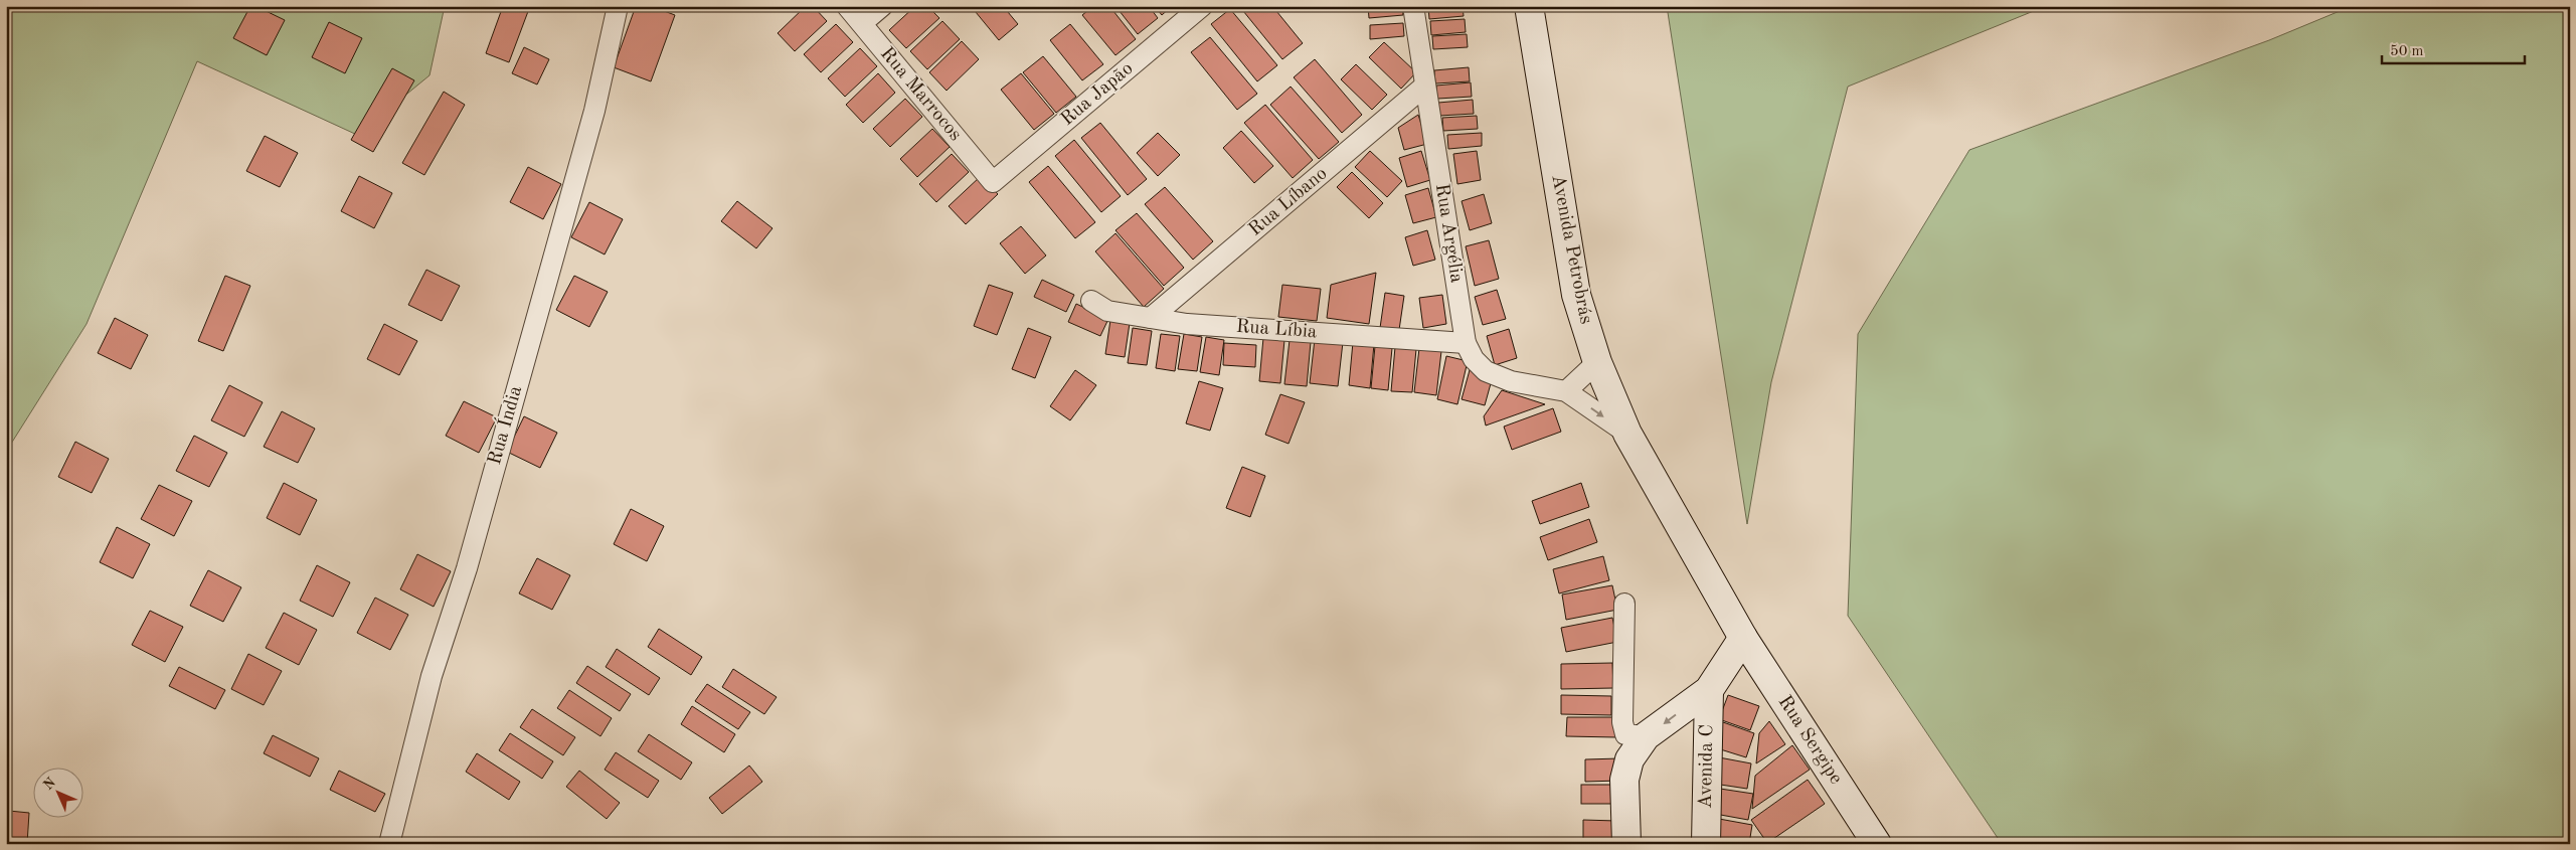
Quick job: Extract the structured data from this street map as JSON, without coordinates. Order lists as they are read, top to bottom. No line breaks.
{"streets":{"main road":["Avenida Petrobrás","Rua Sergipe","Avenida C"],"street":["Rua Marrocos","Rua Japão","Rua Líbano","Rua Argélia","Rua Líbia","Rua Índia"]},"crossings":[["Rua Marrocos","Rua Japão"],["Rua Líbano","Rua Argélia"],["Rua Líbano","Rua Líbia"],["Rua Argélia","Avenida Petrobrás"],["Rua Argélia","Rua Líbia"],["Avenida Petrobrás","Rua Sergipe"],["Avenida Petrobrás","Avenida C"],["Rua Sergipe","Avenida C"]],"scale_bar":"50 m","north":"top left"}
